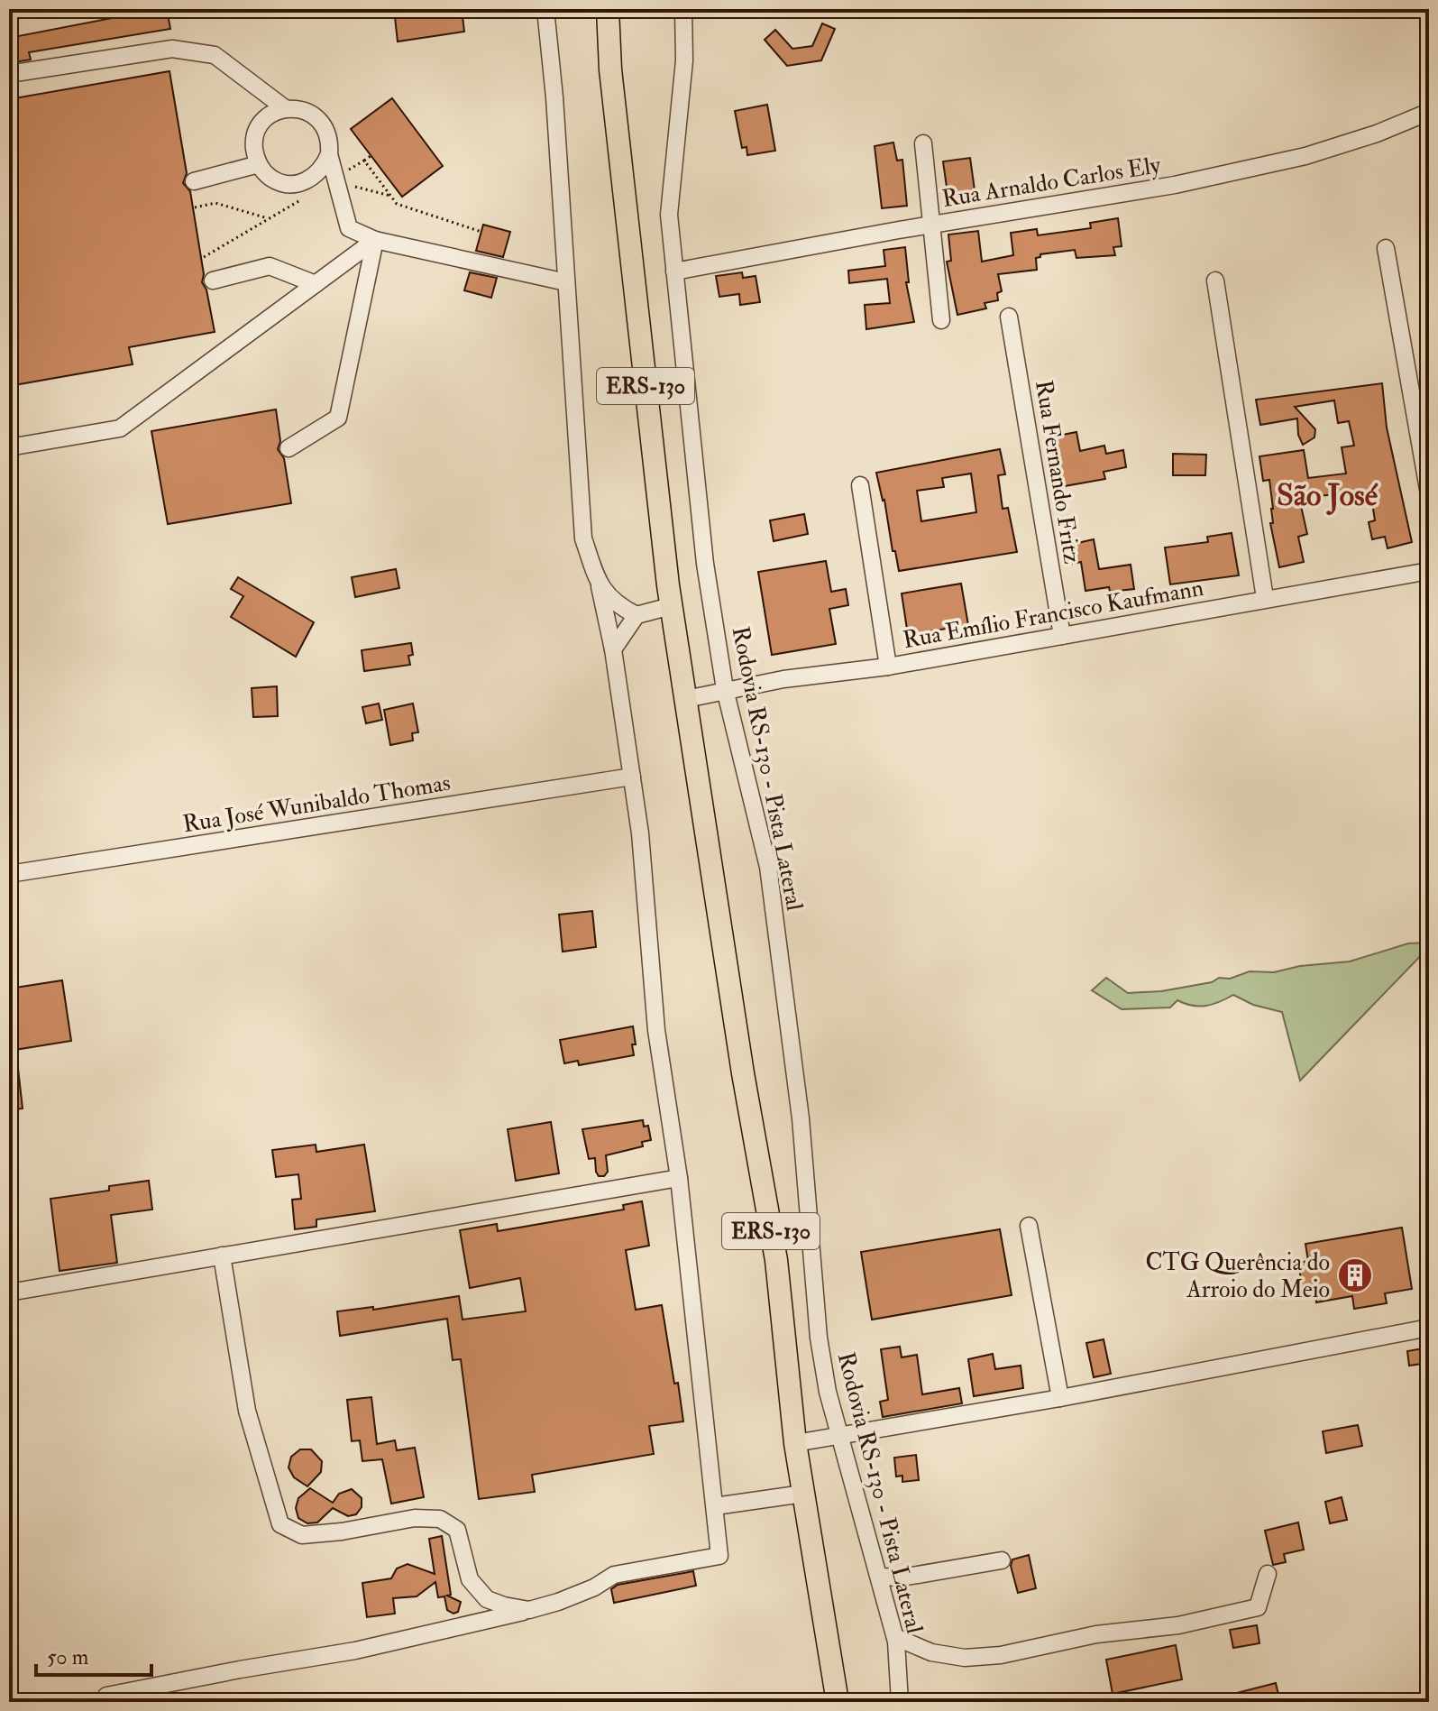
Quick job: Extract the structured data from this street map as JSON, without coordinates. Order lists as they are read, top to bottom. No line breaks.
{"streets":{"main road":["ERS-130"],"street":["Rua Arnaldo Carlos Ely","Rua Fernando Fritz","Rua Emílio Francisco Kaufmann","Rodovia RS-130 - Pista Lateral","Rua José Wunibaldo Thomas"]},"crossings":[["Rua Arnaldo Carlos Ely","Rodovia RS-130 - Pista Lateral"],["ERS-130","Rua Emílio Francisco Kaufmann"],["Rua Fernando Fritz","Rua Emílio Francisco Kaufmann"],["Rua Emílio Francisco Kaufmann","Rodovia RS-130 - Pista Lateral"]],"districts":["São José"],"places":{"building":["CTG Querência do Arroio do Meio"]},"scale_bar":"50 m"}
